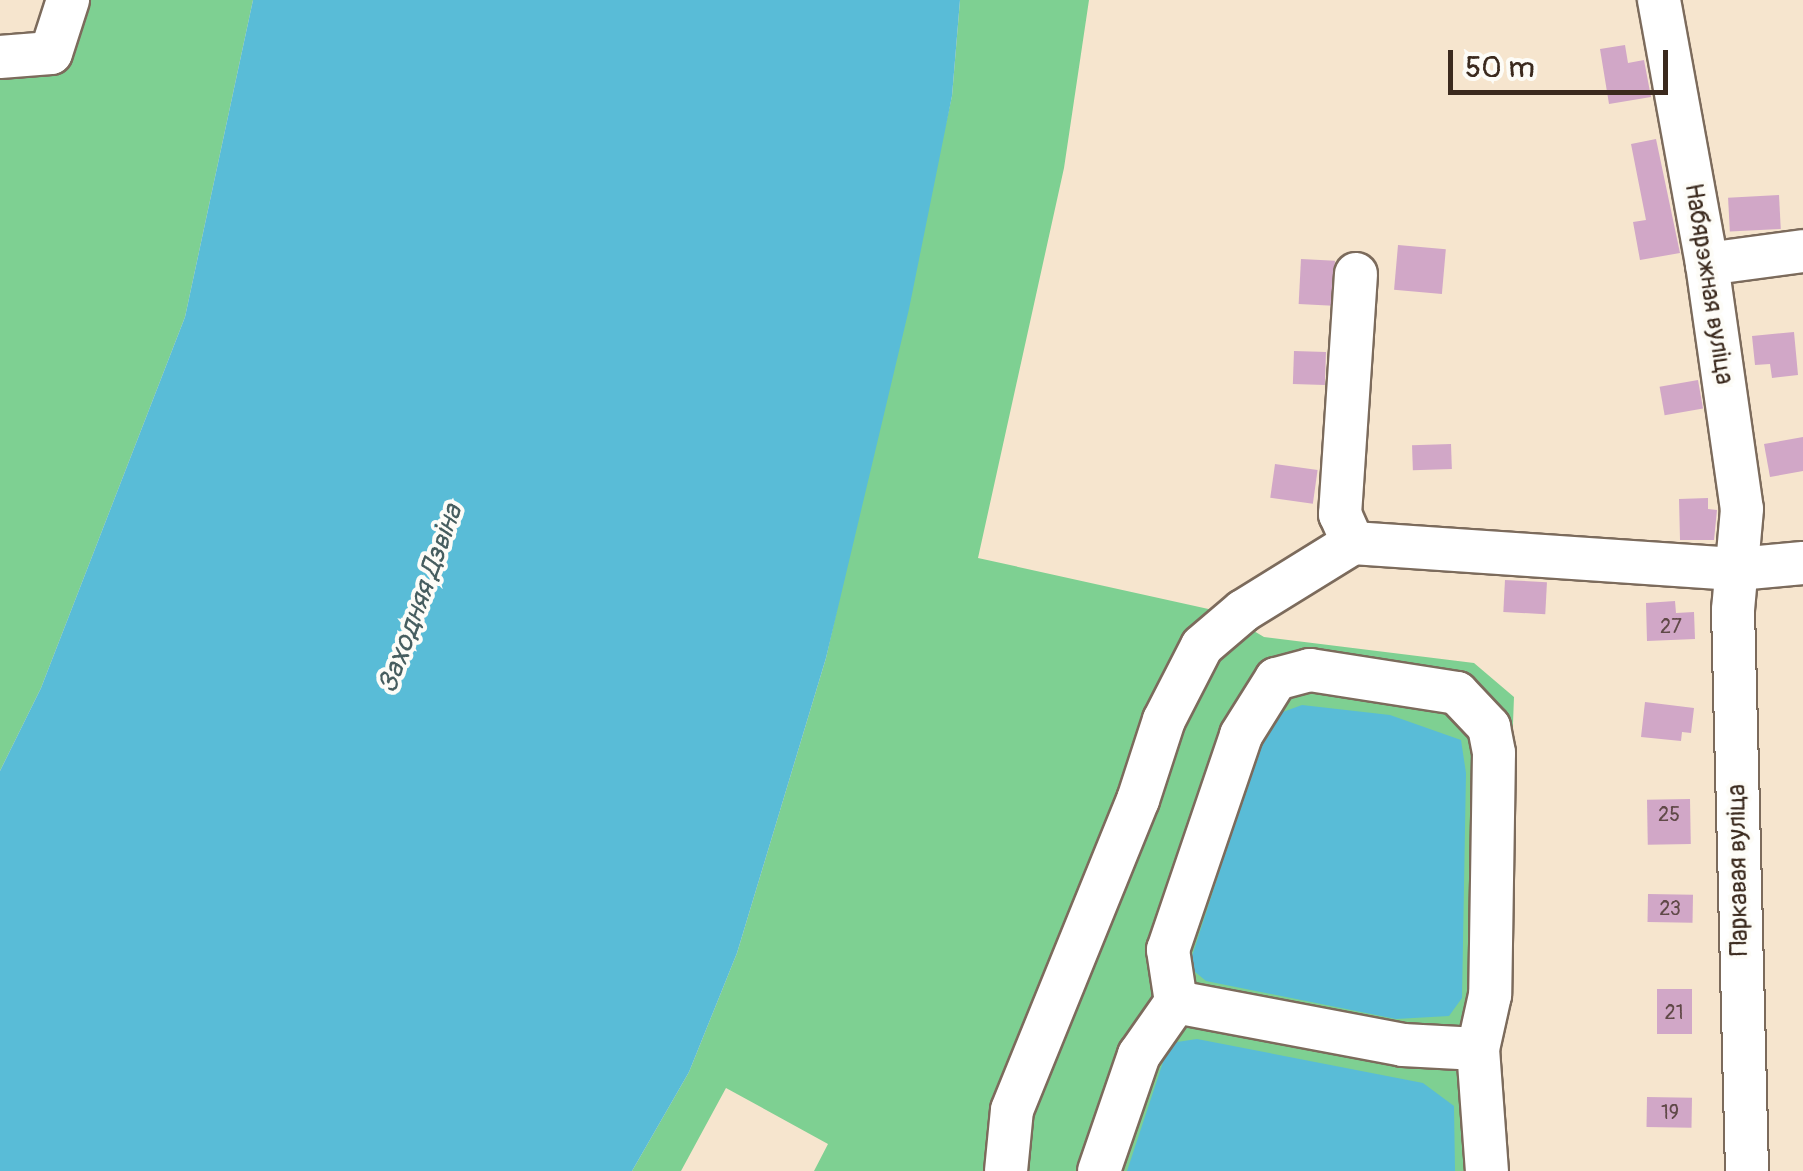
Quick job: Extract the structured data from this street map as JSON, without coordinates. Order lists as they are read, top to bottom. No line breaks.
{"streets":{"street":["Набярэжная вуліца","Паркавая вуліца"]},"crossings":[["Набярэжная вуліца","Паркавая вуліца"]],"water":["Заходняя Дзвіна"],"house_numbers":["27","25","23","21","19"],"scale_bar":"50 m"}
